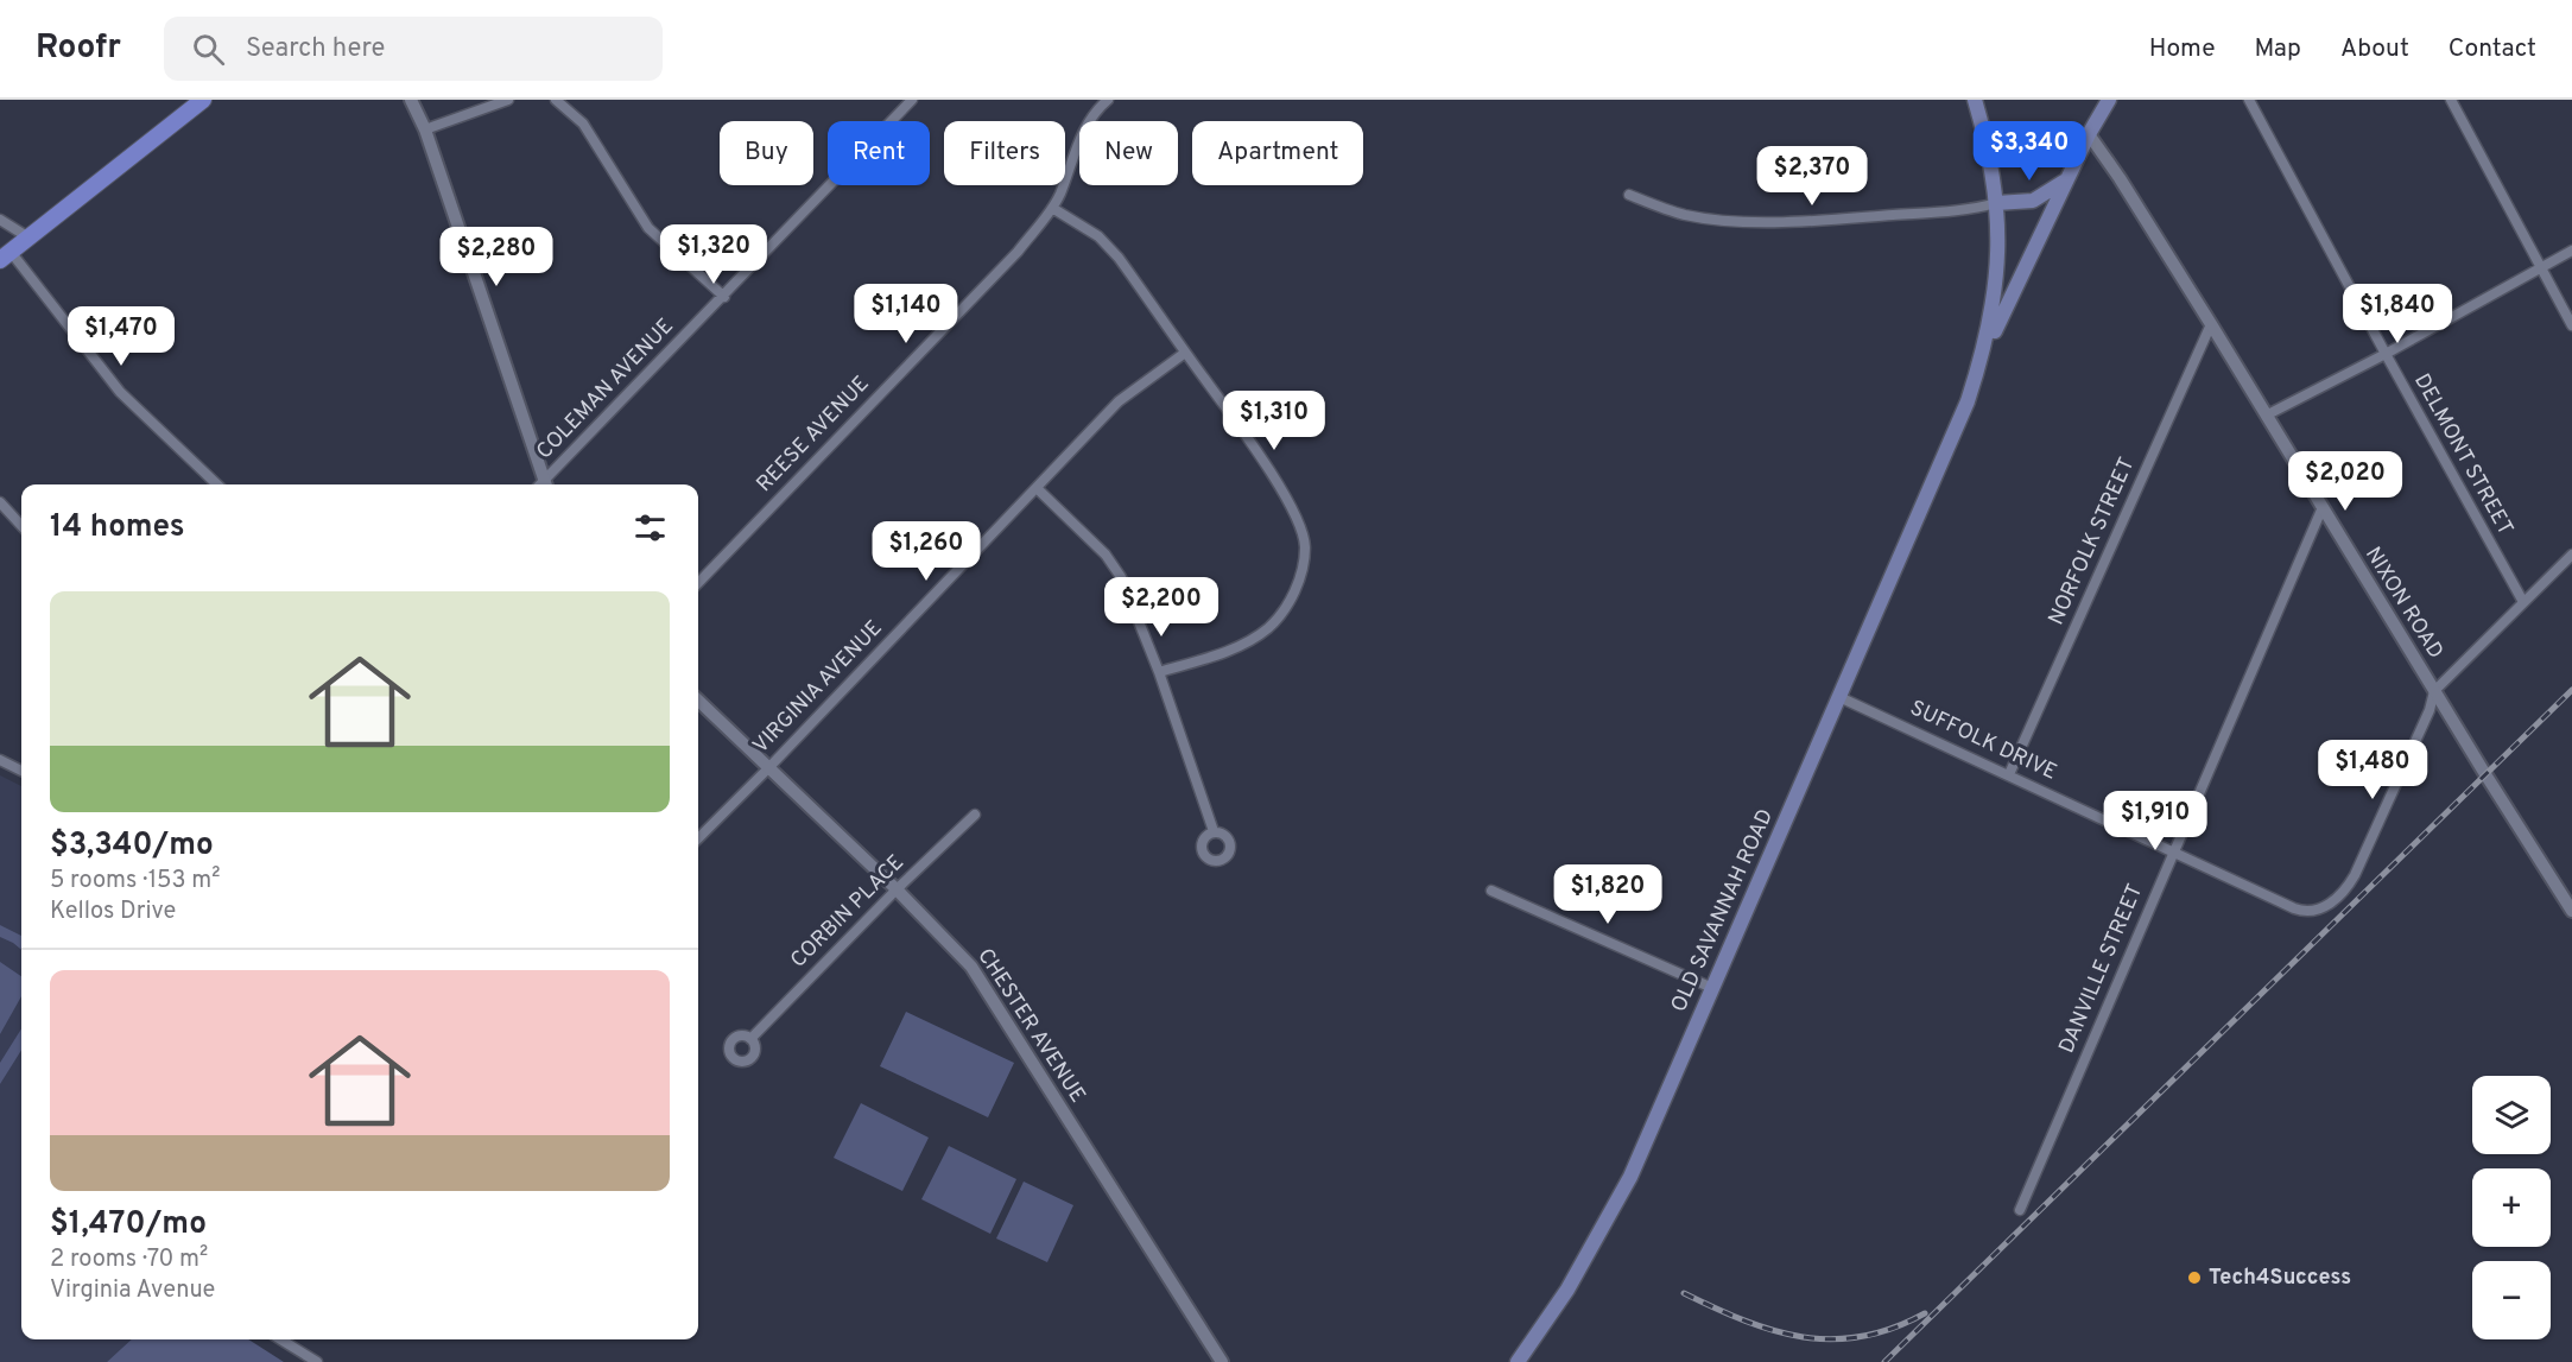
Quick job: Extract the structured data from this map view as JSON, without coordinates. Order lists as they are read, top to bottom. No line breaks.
{"streets":{"main road":["OLD SAVANNAH ROAD"],"street":["COLEMAN AVENUE","REESE AVENUE","DELMONT STREET","NORFOLK STREET","NIXON ROAD","VIRGINIA AVENUE","SUFFOLK DRIVE","CORBIN PLACE","DANVILLE STREET","CHESTER AVENUE"]},"crossings":[["NORFOLK STREET","NIXON ROAD"],["NORFOLK STREET","SUFFOLK DRIVE"],["NIXON ROAD","SUFFOLK DRIVE"],["NIXON ROAD","DANVILLE STREET"],["VIRGINIA AVENUE","CHESTER AVENUE"],["SUFFOLK DRIVE","OLD SAVANNAH ROAD"],["SUFFOLK DRIVE","DANVILLE STREET"],["CORBIN PLACE","CHESTER AVENUE"]],"places":["Tech4Success"],"page":{"header":"Roofr","search":"Search here","nav":["Home","Map","About","Contact"],"price":["$3,340","$2,370","$1,320","$2,280","$1,140","$1,840","$1,470","$1,310","$2,020","$1,260","$2,200","$1,480","$1,910","$1,820"],"chip":["Buy","Rent","Filters","New","Apartment"],"heading":"14 homes","list":[{"name":"$3,340/mo","note":"5 rooms · 153 m² · Kellos Drive"},{"name":"$1,470/mo","note":"2 rooms · 70 m² · Virginia Avenue"}],"map_buttons":["+","−"]}}
